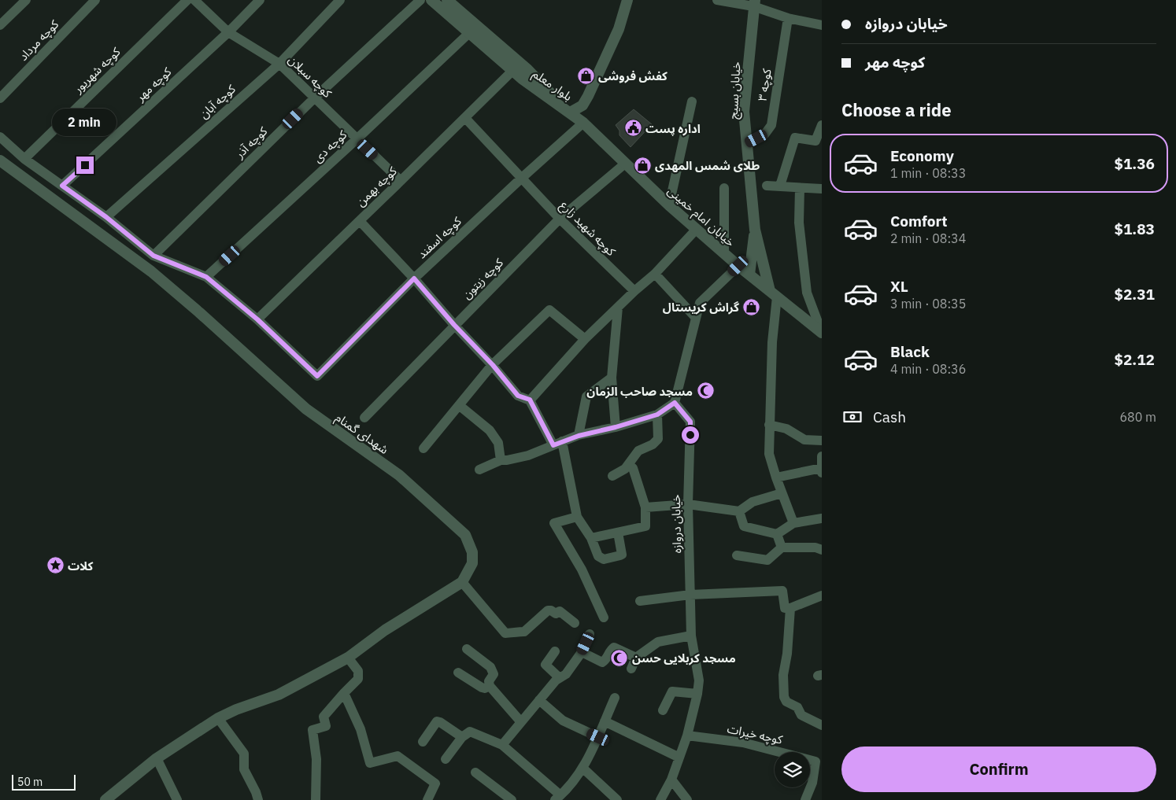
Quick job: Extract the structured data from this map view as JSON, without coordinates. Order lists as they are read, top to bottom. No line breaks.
{"streets":{"street":["کوچه مرداد","کوچه شهریور","کوچه سبلان","کوچه مهر","بلوار معلم","کوچه ۳","خیابان بسیج","کوچه آبان","کوچه آذر","کوچه دی","کوچه بهمن","خیابان امام خمینی","کوچه شهید زارع","کوچه اسفند","کوچه زیتون","شهدای گمنام","خیابان دروازه","کوچه خیرات"]},"crossings":[["کوچه سبلان","کوچه مهر"],["کوچه سبلان","کوچه آبان"],["کوچه سبلان","کوچه آذر"],["کوچه سبلان","کوچه دی"],["کوچه سبلان","کوچه بهمن"],["بلوار معلم","کوچه دی"],["بلوار معلم","کوچه بهمن"],["بلوار معلم","خیابان امام خمینی"],["کوچه ۳","خیابان بسیج"],["خیابان بسیج","خیابان امام خمینی"],["کوچه بهمن","کوچه شهید زارع"],["کوچه بهمن","کوچه اسفند"],["خیابان امام خمینی","کوچه اسفند"],["خیابان امام خمینی","کوچه زیتون"],["کوچه شهید زارع","کوچه اسفند"],["کوچه شهید زارع","کوچه زیتون"],["خیابان دروازه","کوچه خیرات"]],"places":{"shop":["کفش فروشی","طلای شمس المهدی","گراش کریستال"],"public building":["اداره پست"],"mosque":["مسجد صاحب الزمان","مسجد کربلایی حسن"],"place":["کلات"]},"scale_bar":"50 m","page":{"banner":["خیابان دروازه","کوچه مهر"],"heading":"Choose a ride","bubble":"2 min","list":[{"name":"Economy","note":"1 min · 08:33","value":"$1.36"},{"name":"Comfort","note":"2 min · 08:34","value":"$1.83"},{"name":"XL","note":"3 min · 08:35","value":"$2.31"},{"name":"Black","note":"4 min · 08:36","value":"$2.12"}],"pay":["Cash","680 m"],"buttons":"Confirm","scale":"50 m"}}
